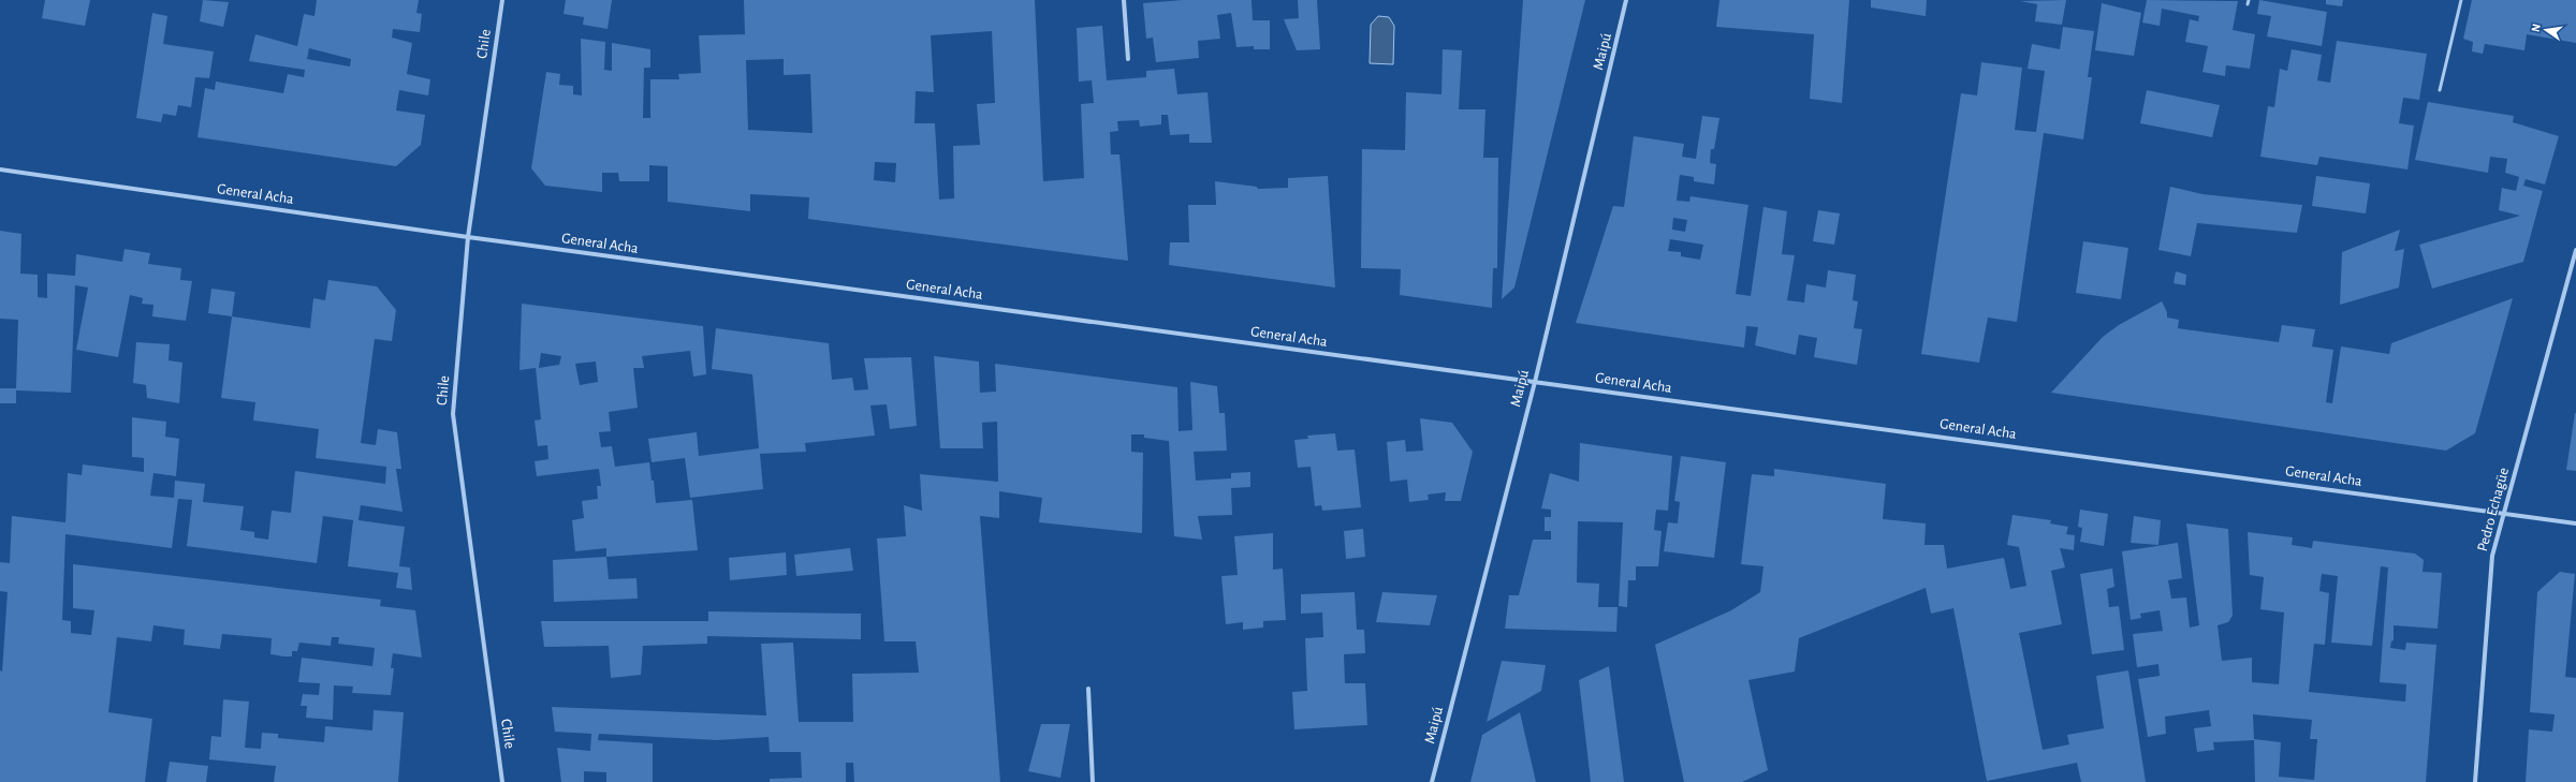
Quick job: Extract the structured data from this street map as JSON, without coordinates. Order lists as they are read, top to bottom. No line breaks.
{"streets":{"street":["Chile","Maipú","General Acha","Pedro Echagüe"]},"crossings":[["Chile","General Acha"],["Maipú","General Acha"],["General Acha","Pedro Echagüe"]],"north":"left"}
